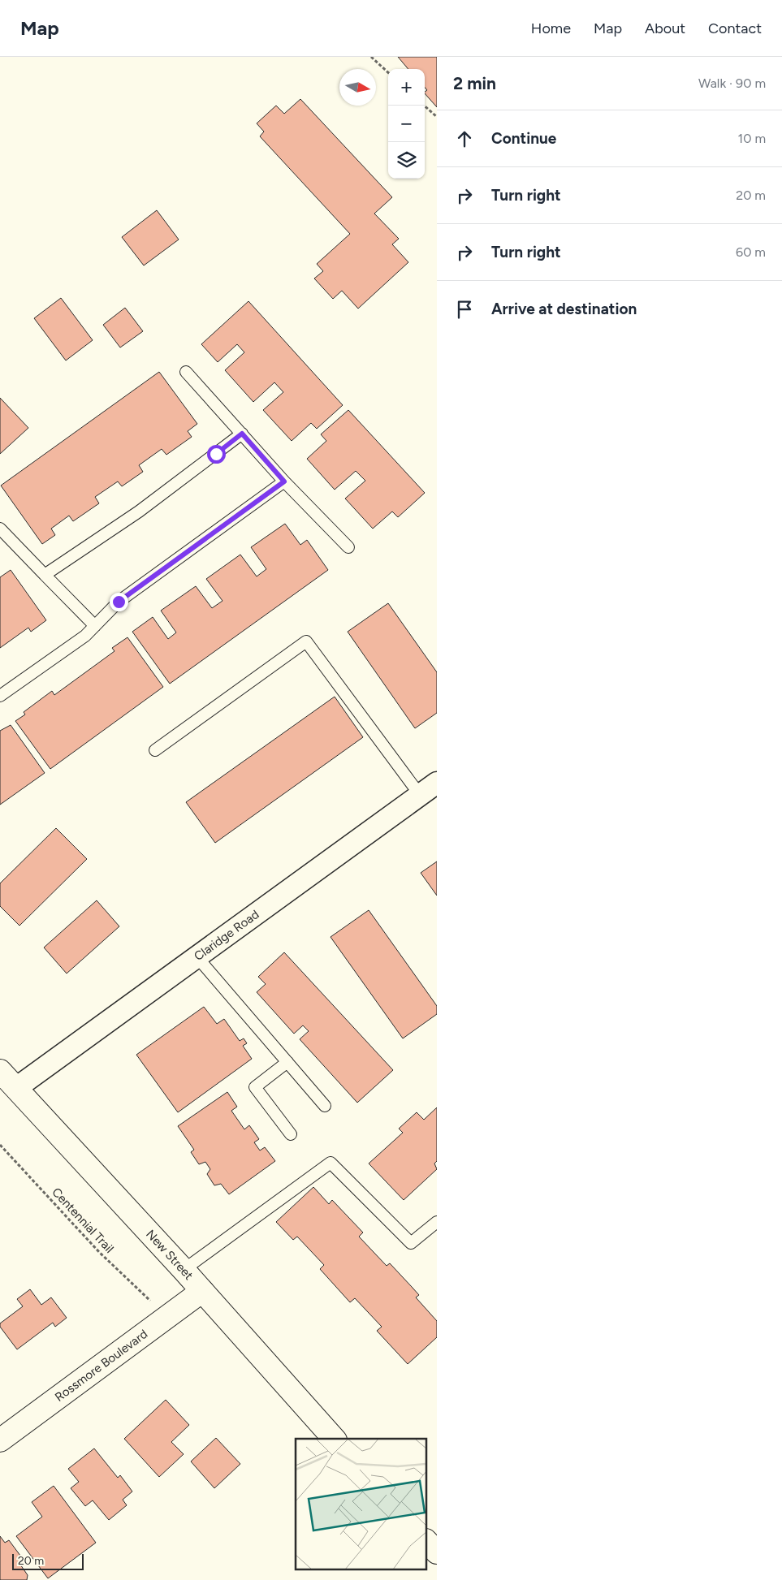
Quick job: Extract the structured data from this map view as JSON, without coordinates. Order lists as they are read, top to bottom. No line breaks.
{"streets":{"main road":["New Street","Rossmore Boulevard"],"street":["Claridge Road"],"path":["Centennial Trail"]},"crossings":[["Claridge Road","New Street"],["New Street","Rossmore Boulevard"]],"scale_bar":"20 m","north":"right","page":{"header":"Map","nav":["Home","Map","About","Contact"],"heading":["2 min","Walk · 90 m"],"map_buttons":["+","−"],"list":[["Continue","10 m"],["Turn right","20 m"],["Turn right","60 m"],"Arrive at destination"],"scale":"20 m"}}
